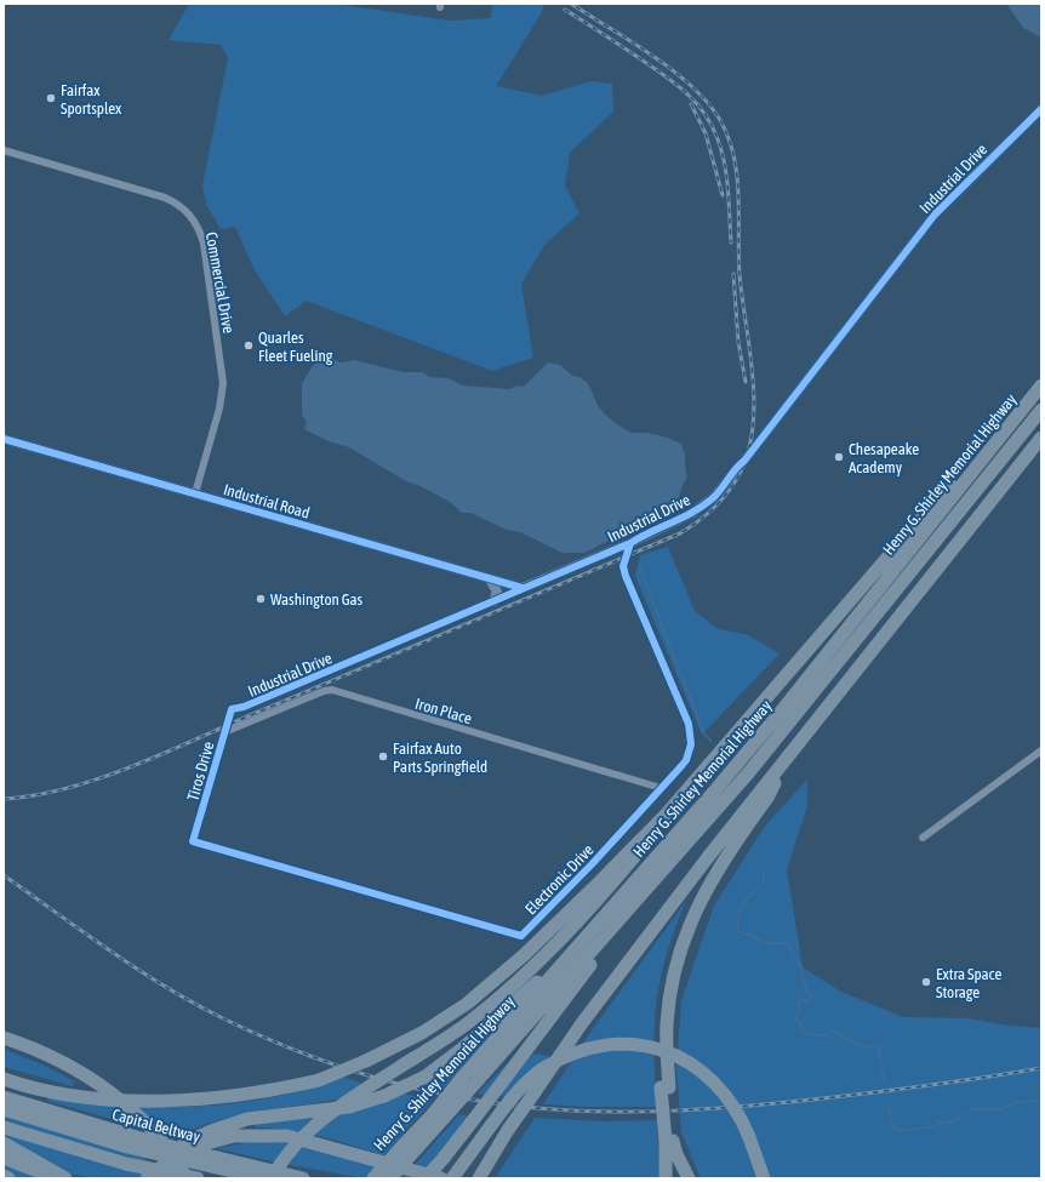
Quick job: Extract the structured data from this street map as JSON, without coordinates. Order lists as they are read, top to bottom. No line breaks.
{"streets":{"highway":["Henry G. Shirley Memorial Highway","Capital Beltway"],"street":["Industrial Drive","Commercial Drive","Industrial Road","Iron Place","Tiros Drive","Electronic Drive"]},"crossings":[["Industrial Drive","Industrial Road"],["Industrial Drive","Tiros Drive"],["Industrial Drive","Electronic Drive"],["Commercial Drive","Industrial Road"],["Iron Place","Tiros Drive"],["Iron Place","Electronic Drive"],["Tiros Drive","Electronic Drive"]],"places":["Fairfax Sportsplex","Quarles Fleet Fueling","Chesapeake Academy","Washington Gas","Fairfax Auto Parts Springfield","Extra Space Storage"]}
